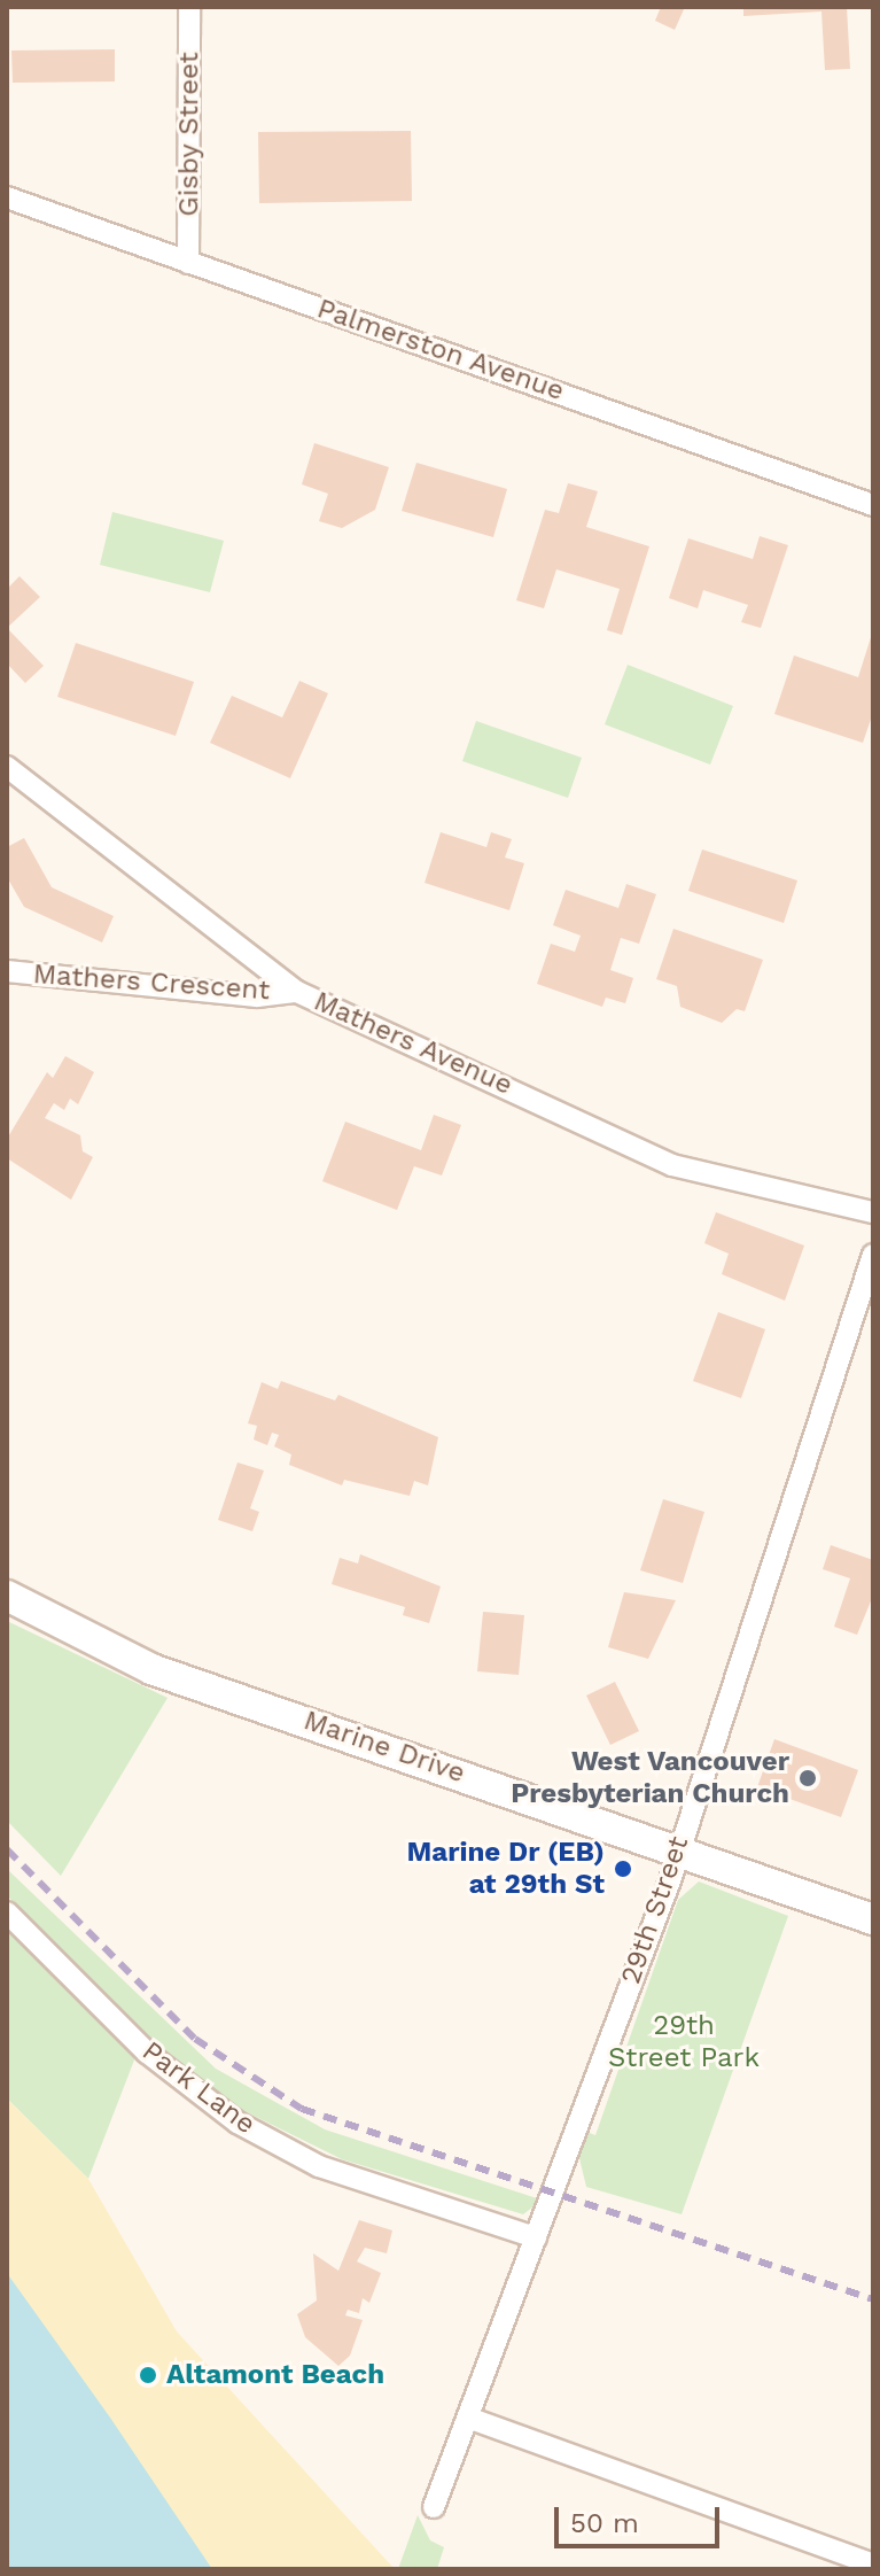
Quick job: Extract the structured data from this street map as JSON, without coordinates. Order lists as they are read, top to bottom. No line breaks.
{"streets":{"main road":["Marine Drive"],"street":["Gisby Street","Palmerston Avenue","Mathers Crescent","Mathers Avenue","29th Street","Park Lane"]},"crossings":[["Gisby Street","Palmerston Avenue"],["Mathers Crescent","Mathers Avenue"],["Marine Drive","29th Street"],["29th Street","Park Lane"]],"parks":["29th Street Park"],"places":["West Vancouver Presbyterian Church","Marine Dr (EB) at 29th St","Altamont Beach"],"scale_bar":"50 m"}
